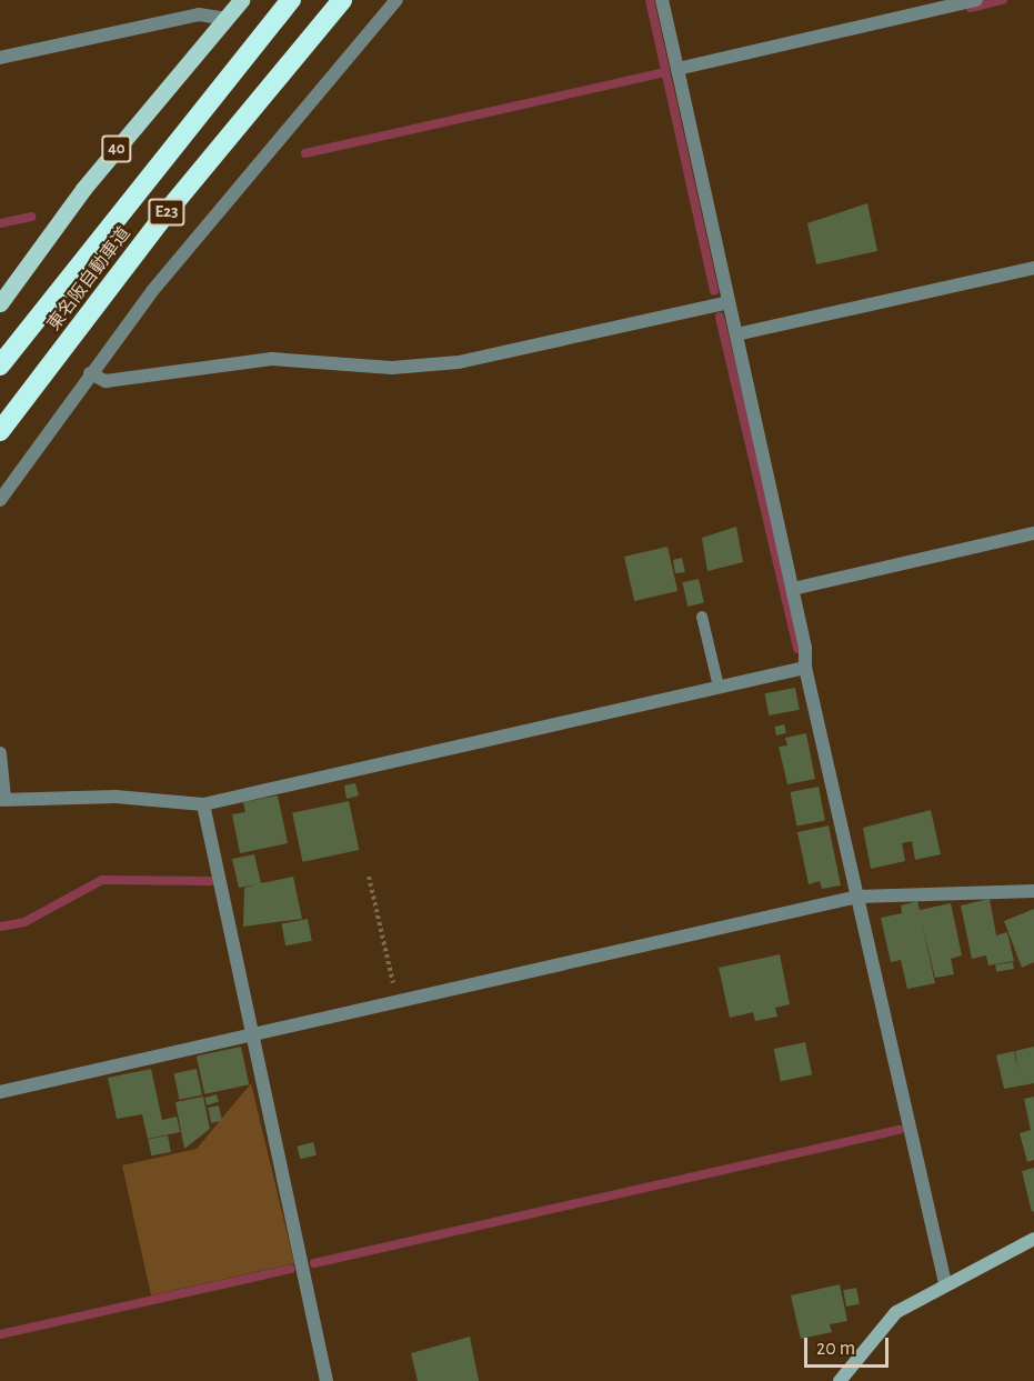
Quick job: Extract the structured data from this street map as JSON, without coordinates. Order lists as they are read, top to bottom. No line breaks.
{"streets":{"highway":["E23","東名阪自動車道"],"main road":["40"]},"scale_bar":"20 m"}
